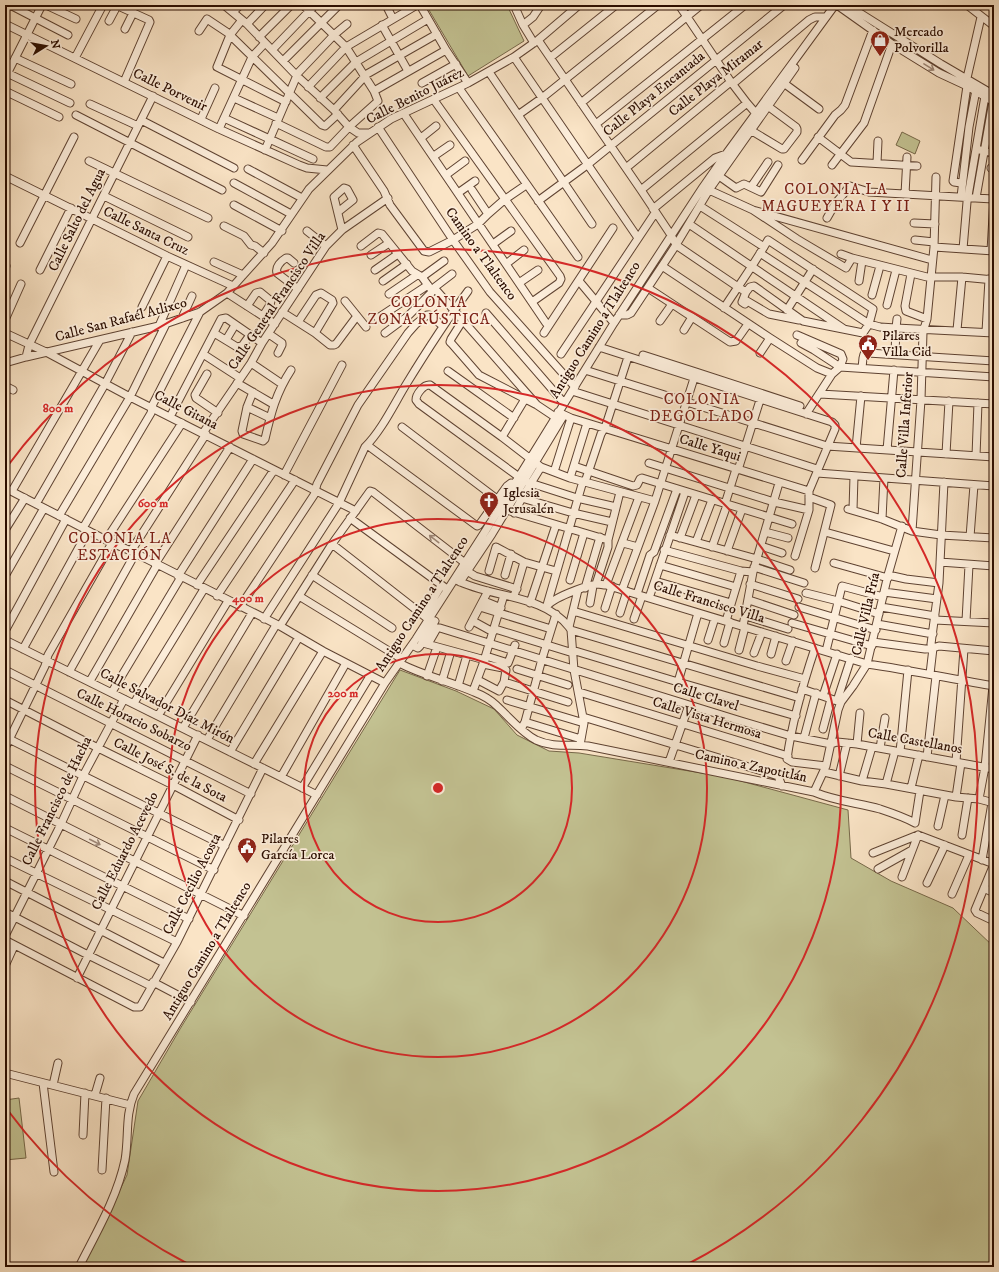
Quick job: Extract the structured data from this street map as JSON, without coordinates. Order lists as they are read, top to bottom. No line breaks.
{"streets":{"street":["Calle Playa Miramar","Calle Porvenir","Calle Playa Encantada","Calle Benito Juárez","Calle Salto del Agua","Calle Santa Cruz","Camino a Tlaltenco","Calle General Francisco Villa","Calle San Rafaél Atlixco","Antiguo Camino a Tlaltenco","Calle Gitana","Calle Villa Inferior","Calle Yaqui","Calle Francisco Villa","Calle Villa Fría","Calle Clavel","Calle Salvador Díaz Mirón","Calle Vista Hermosa","Calle Horacio Sobarzo","Calle Castellanos","Camino a Zapotitlán","Calle José S. de la Sota","Calle Francisco de Hacha","Calle Eduardo Acevedo","Calle Cecilio Acosta"]},"crossings":[["Calle Playa Miramar","Antiguo Camino a Tlaltenco"],["Calle Porvenir","Calle Benito Juárez"],["Calle Porvenir","Calle Salto del Agua"],["Calle Benito Juárez","Camino a Tlaltenco"],["Calle Benito Juárez","Calle San Rafaél Atlixco"],["Calle Salto del Agua","Calle Santa Cruz"],["Calle Salto del Agua","Calle San Rafaél Atlixco"],["Calle Salto del Agua","Calle Gitana"],["Calle Santa Cruz","Calle San Rafaél Atlixco"],["Camino a Tlaltenco","Antiguo Camino a Tlaltenco"],["Calle General Francisco Villa","Calle Gitana"],["Calle General Francisco Villa","Calle Salvador Díaz Mirón"],["Calle San Rafaél Atlixco","Calle Gitana"],["Antiguo Camino a Tlaltenco","Calle Yaqui"],["Antiguo Camino a Tlaltenco","Calle Salvador Díaz Mirón"],["Calle Francisco Villa","Calle Villa Fría"],["Calle Villa Fría","Calle Clavel"],["Calle Villa Fría","Calle Vista Hermosa"],["Calle Villa Fría","Calle Castellanos"],["Calle Villa Fría","Camino a Zapotitlán"],["Calle Clavel","Calle Castellanos"],["Calle Salvador Díaz Mirón","Calle Francisco de Hacha"],["Calle Salvador Díaz Mirón","Calle Eduardo Acevedo"],["Calle Salvador Díaz Mirón","Calle Cecilio Acosta"],["Calle Vista Hermosa","Camino a Zapotitlán"],["Calle Horacio Sobarzo","Calle Francisco de Hacha"],["Calle Horacio Sobarzo","Calle Eduardo Acevedo"],["Calle Horacio Sobarzo","Calle Cecilio Acosta"],["Calle José S. de la Sota","Calle Francisco de Hacha"],["Calle José S. de la Sota","Calle Eduardo Acevedo"],["Calle José S. de la Sota","Calle Cecilio Acosta"],["Calle Eduardo Acevedo","Calle Cecilio Acosta"]],"districts":["COLONIA LA MAGUEYERA I Y II","COLONIA ZONA RÚSTICA","COLONIA DEGOLLADO","COLONIA LA ESTACIÓN"],"places":{"shop":["Mercado Polvorilla"],"public building":["Pilares Villa Cid","Pilares García Lorca"],"church":["Iglesia Jerusalén"]},"north":"right","rings":["800 m","600 m","400 m","200 m"]}
